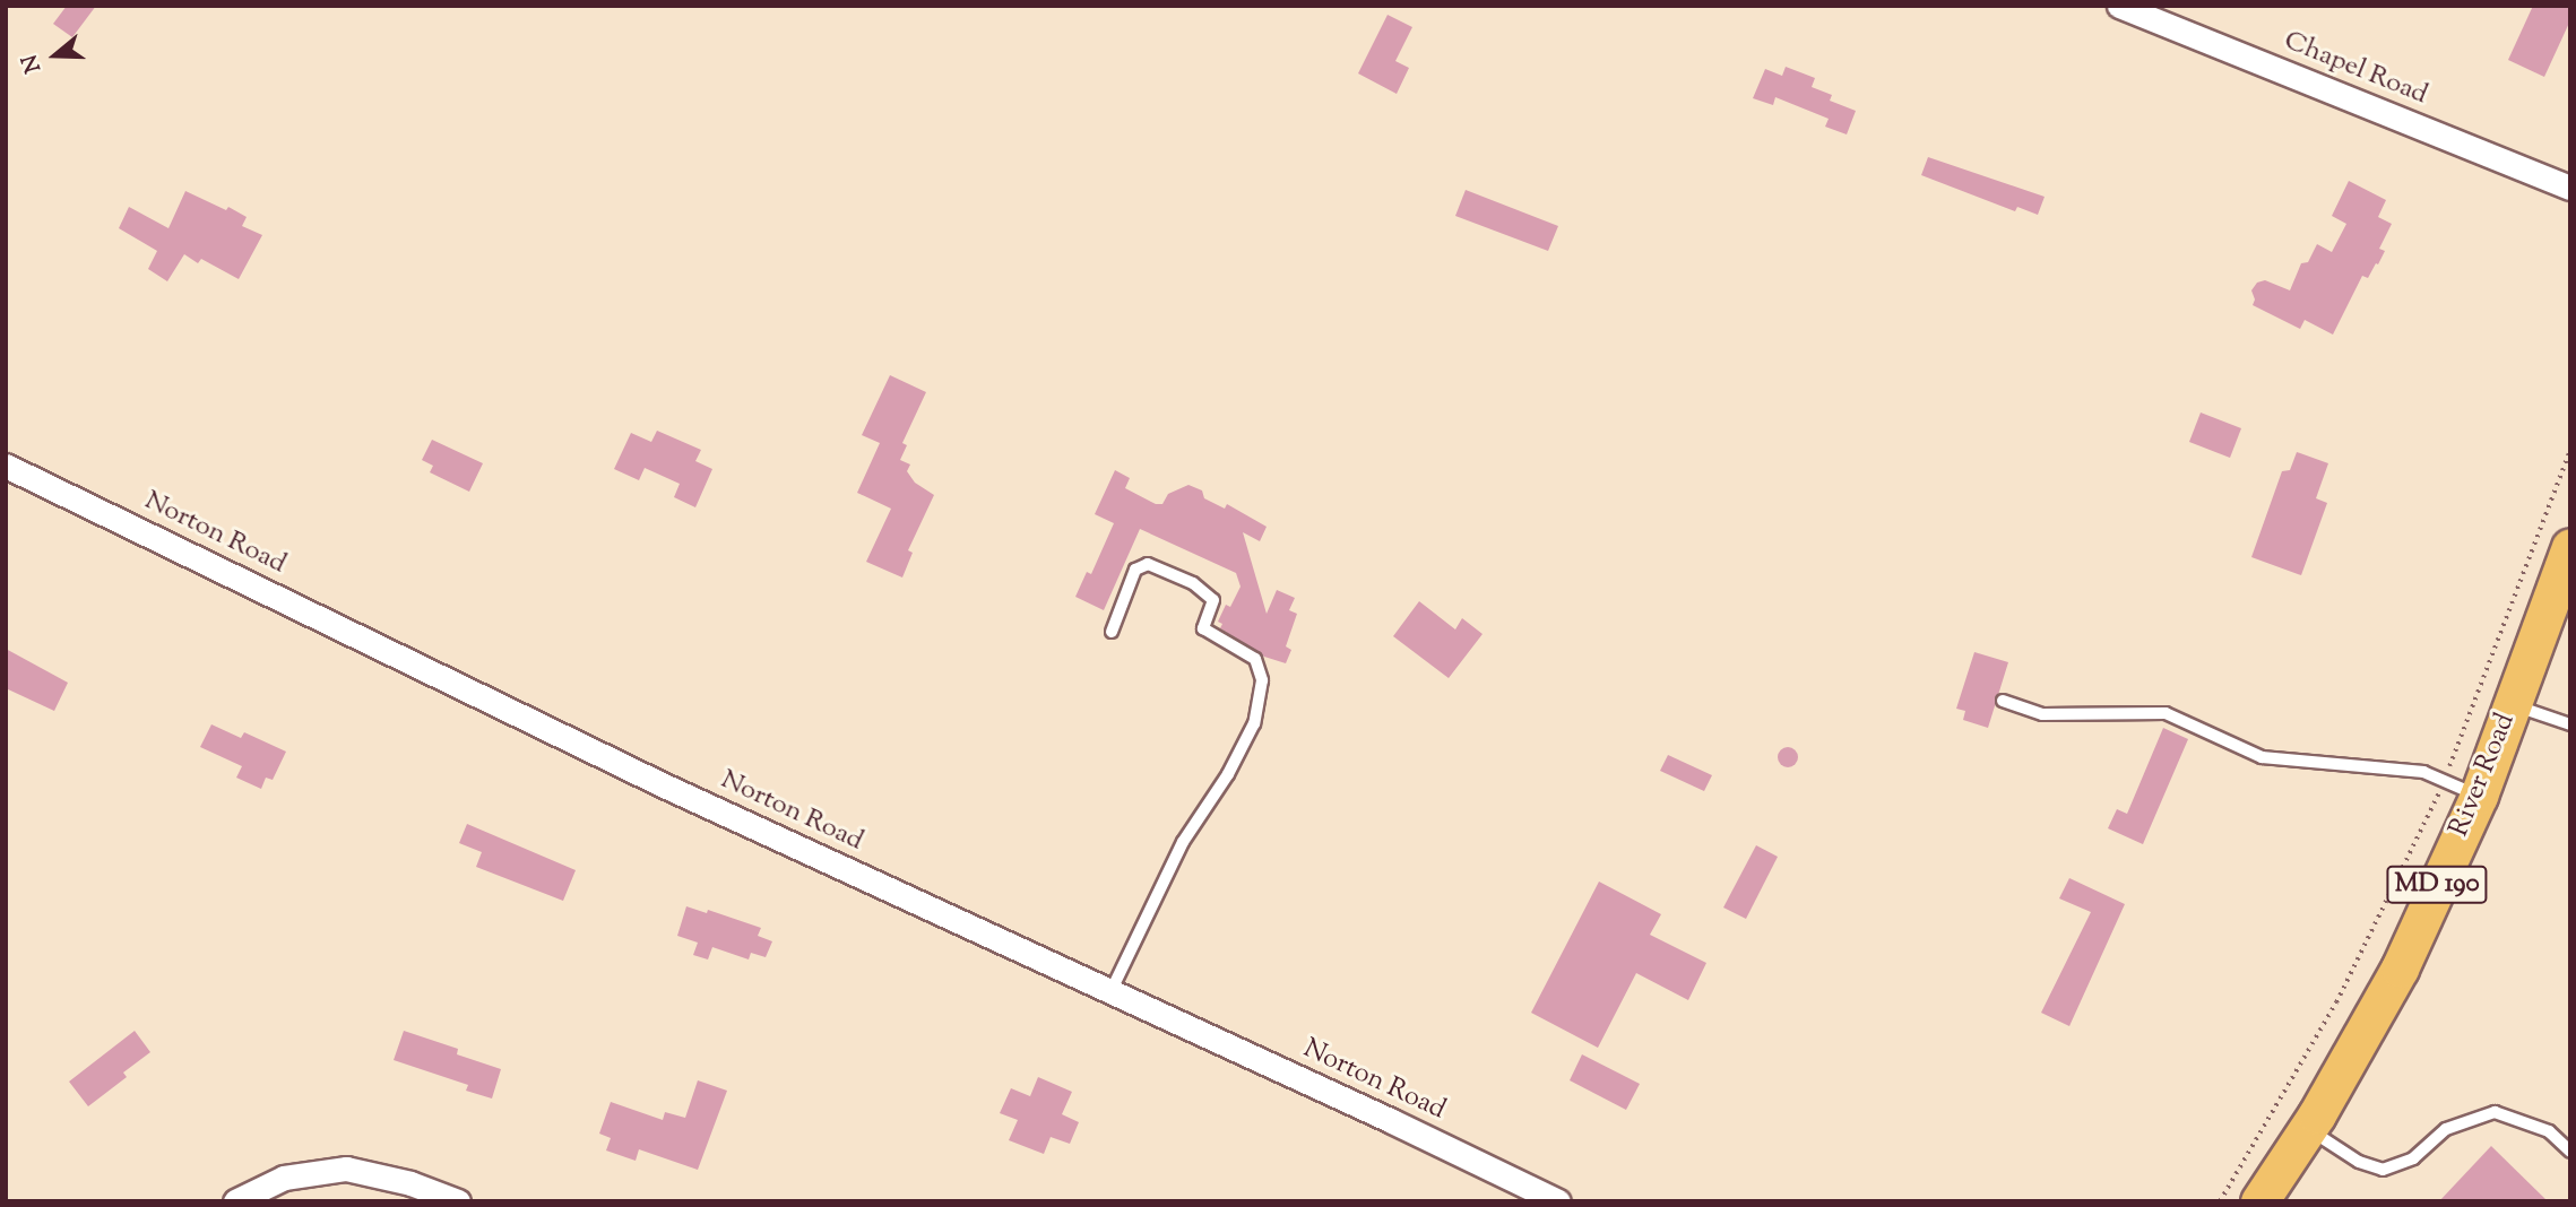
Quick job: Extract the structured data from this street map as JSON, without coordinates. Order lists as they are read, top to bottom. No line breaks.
{"streets":{"main road":["River Road","MD 190"],"street":["Chapel Road","Norton Road"]},"north":"left"}
